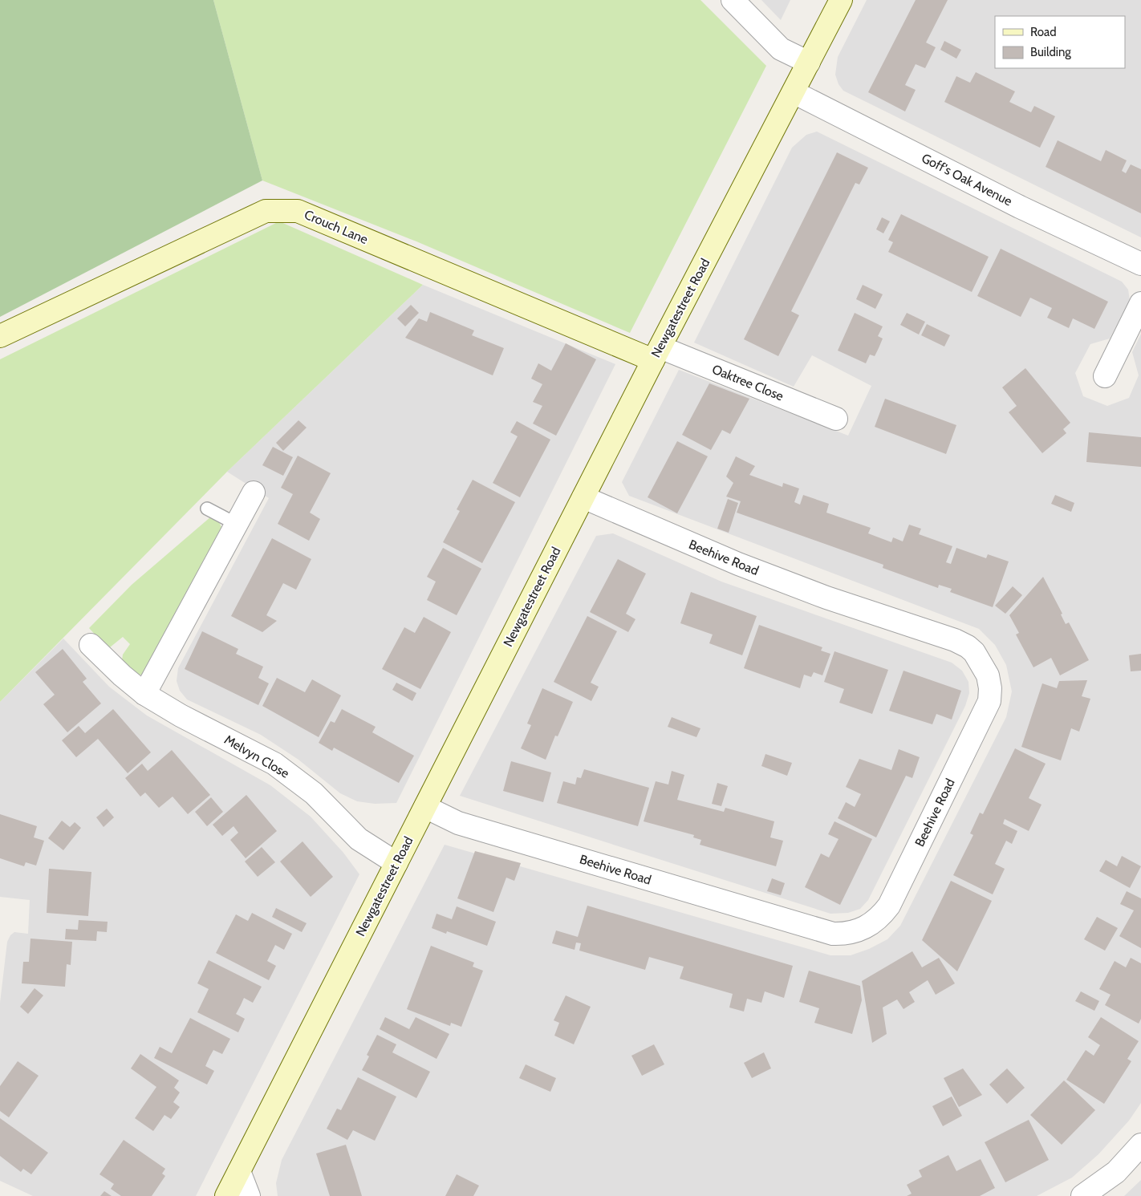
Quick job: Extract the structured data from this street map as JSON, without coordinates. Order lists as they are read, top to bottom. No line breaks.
{"streets":{"street":["Goff's Oak Avenue","Crouch Lane","Newgatestreet Road","Oaktree Close","Beehive Road","Melvyn Close"]},"crossings":[["Goff's Oak Avenue","Newgatestreet Road"],["Crouch Lane","Newgatestreet Road"],["Crouch Lane","Oaktree Close"],["Newgatestreet Road","Oaktree Close"],["Newgatestreet Road","Beehive Road"],["Newgatestreet Road","Melvyn Close"]],"legend":["Road","Building"]}
